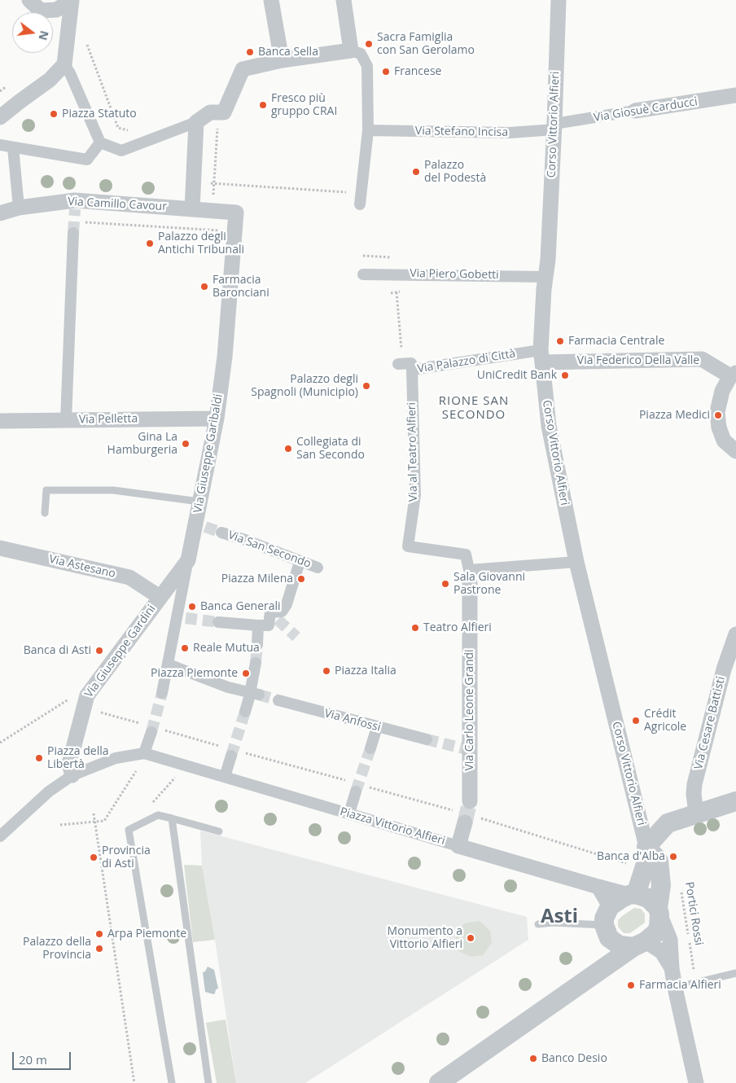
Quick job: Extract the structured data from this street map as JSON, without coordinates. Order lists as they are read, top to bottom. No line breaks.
{"streets":{"street":["Via Giosuè Carducci","Corso Vittorio Alfieri","Via Stefano Incisa","Via Camillo Cavour","Via Piero Gobetti","Via Federico Della Valle","Via Palazzo di Città","Via Pelletta","Via al Teatro Alfieri","Via Giuseppe Garibaldi","Via San Secondo","Via Astesano","Via Giuseppe Gardini","Via Carlo Leone Grandi","Via Anfossi","Via Cesare Battisti","Piazza Vittorio Alfieri"],"path":["Portici Rossi"]},"crossings":[["Via Giosuè Carducci","Corso Vittorio Alfieri"],["Via Giosuè Carducci","Via Stefano Incisa"],["Corso Vittorio Alfieri","Via Stefano Incisa"],["Corso Vittorio Alfieri","Via Piero Gobetti"],["Corso Vittorio Alfieri","Via Federico Della Valle"],["Corso Vittorio Alfieri","Via Palazzo di Città"],["Corso Vittorio Alfieri","Piazza Vittorio Alfieri"],["Via Camillo Cavour","Via Giuseppe Garibaldi"],["Via Federico Della Valle","Via Palazzo di Città"],["Via Palazzo di Città","Via al Teatro Alfieri"],["Via Pelletta","Via Giuseppe Garibaldi"],["Via al Teatro Alfieri","Via Carlo Leone Grandi"],["Via Giuseppe Garibaldi","Via Giuseppe Gardini"],["Via Astesano","Via Giuseppe Gardini"]],"districts":["RIONE SAN SECONDO","Asti"],"places":["Sacra Famiglia con San Gerolamo","Banca Sella","Francese","Fresco più gruppo CRAI","Piazza Statuto","Palazzo del Podestà","Palazzo degli Antichi Tribunali","Farmacia Baronciani","Farmacia Centrale","UniCredit Bank","Palazzo degli Spagnoli (Municipio)","Piazza Medici","Gina La Hamburgeria","Collegiata di San Secondo","Piazza Milena","Sala Giovanni Pastrone","Banca Generali","Teatro Alfieri","Reale Mutua","Banca di Asti","Piazza Italia","Piazza Piemonte","Crédit Agricole","Piazza della Libertà","Banca d'Alba","Provincia di Asti","Arpa Piemonte","Monumento a Vittorio Alfieri","Palazzo della Provincia","Farmacia Alfieri","Banco Desio"],"scale_bar":"20 m","north":"right"}
